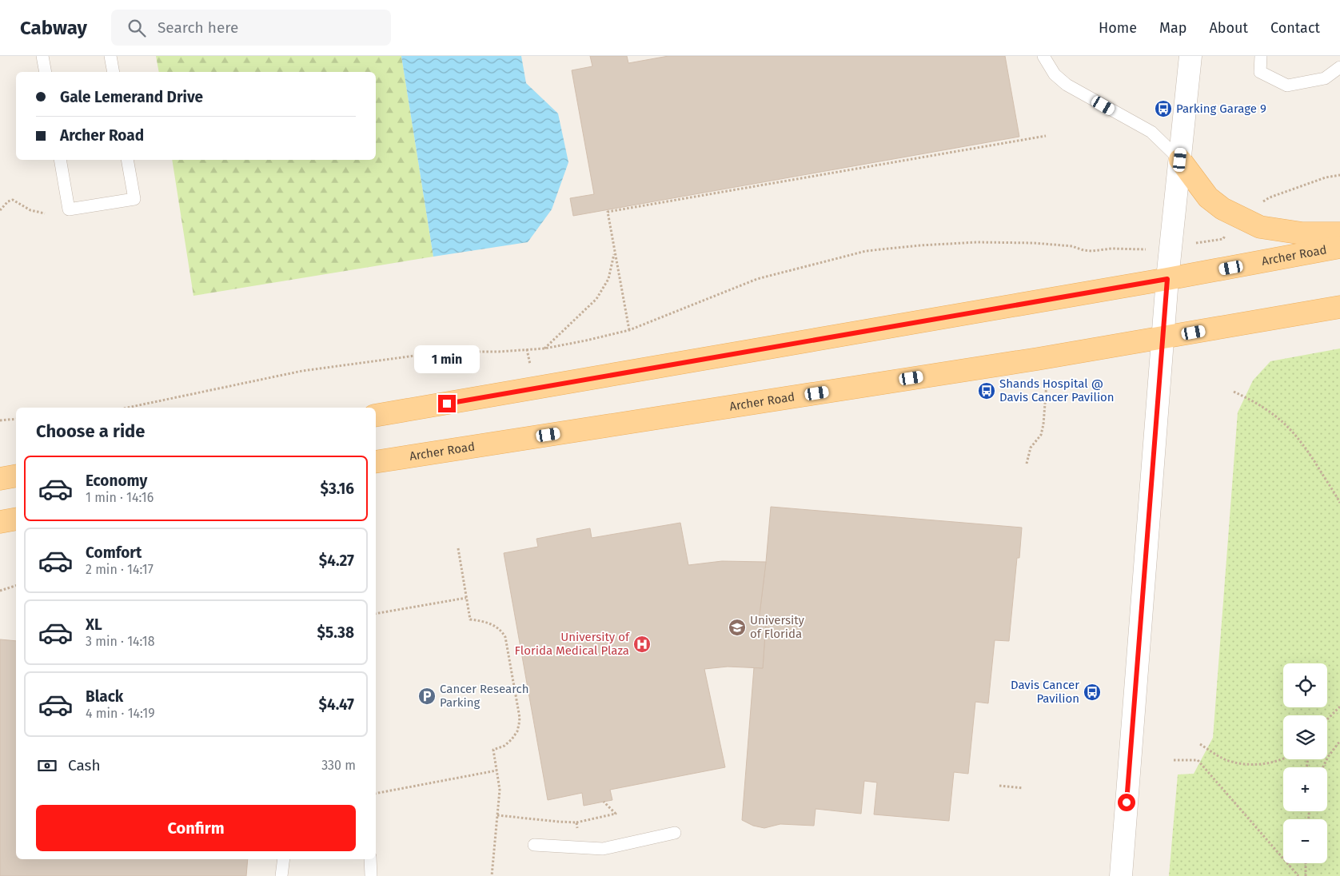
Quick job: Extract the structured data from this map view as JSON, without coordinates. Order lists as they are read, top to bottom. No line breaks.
{"streets":{"main road":["Archer Road"]},"places":{"bus stop":["Parking Garage 9","Shands Hospital @ Davis Cancer Pavilion","Davis Cancer Pavilion"],"school or university":["University of Florida"],"hospital":["University of Florida Medical Plaza"],"parking":["Cancer Research Parking"]},"page":{"header":"Cabway","search":"Search here","nav":["Home","Map","About","Contact"],"banner":["Gale Lemerand Drive","Archer Road"],"bubble":"1 min","heading":"Choose a ride","list":[{"name":"Economy","note":"1 min · 14:16","value":"$3.16"},{"name":"Comfort","note":"2 min · 14:17","value":"$4.27"},{"name":"XL","note":"3 min · 14:18","value":"$5.38"},{"name":"Black","note":"4 min · 14:19","value":"$4.47"}],"map_buttons":["+","−"],"pay":["Cash","330 m"],"buttons":"Confirm"}}
